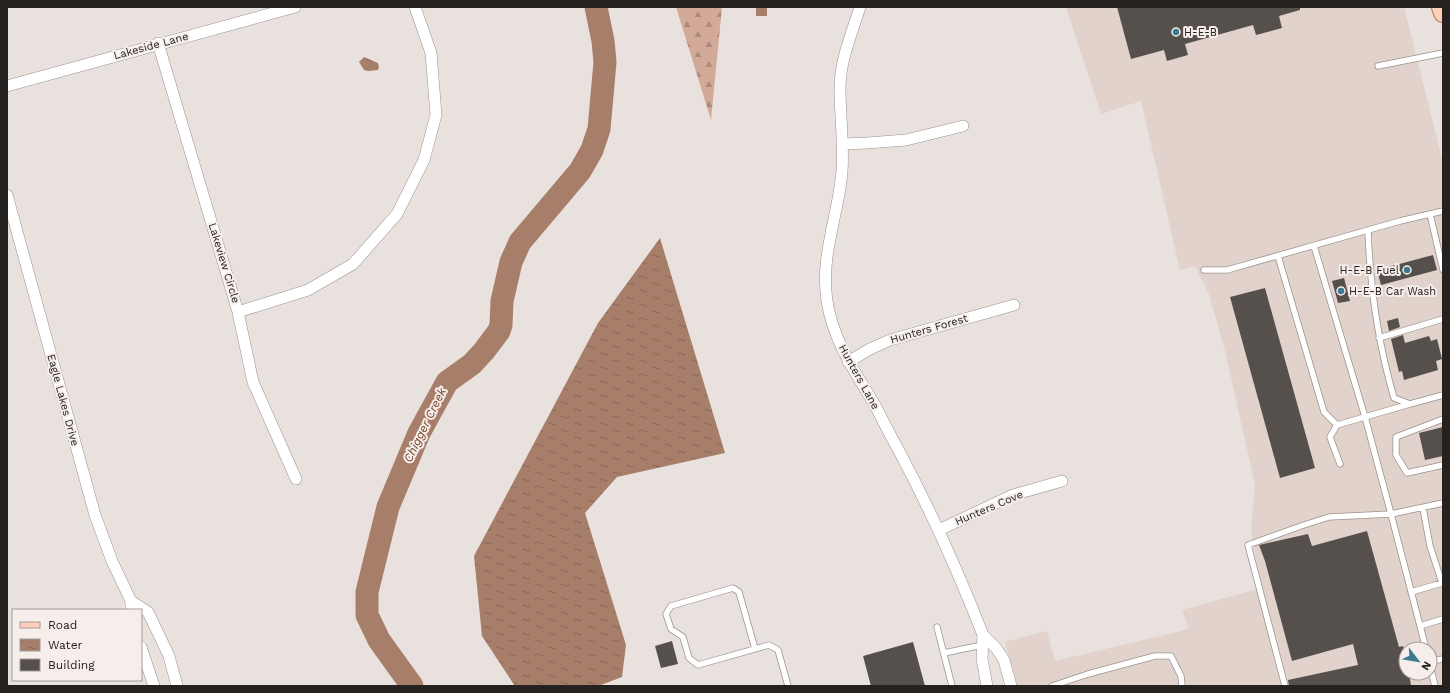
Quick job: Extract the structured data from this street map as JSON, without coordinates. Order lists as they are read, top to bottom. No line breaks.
{"streets":{"street":["Lakeside Lane","Lakeview Circle","Hunters Forest","Hunters Lane","Eagle Lakes Drive","Hunters Cove"]},"crossings":[["Lakeside Lane","Lakeview Circle"],["Hunters Forest","Hunters Lane"],["Hunters Lane","Hunters Cove"]],"water":["Chigger Creek"],"places":["H-E-B","H-E-B Fuel","H-E-B Car Wash"],"legend":["Road","Water","Building"],"north":"bottom right"}
